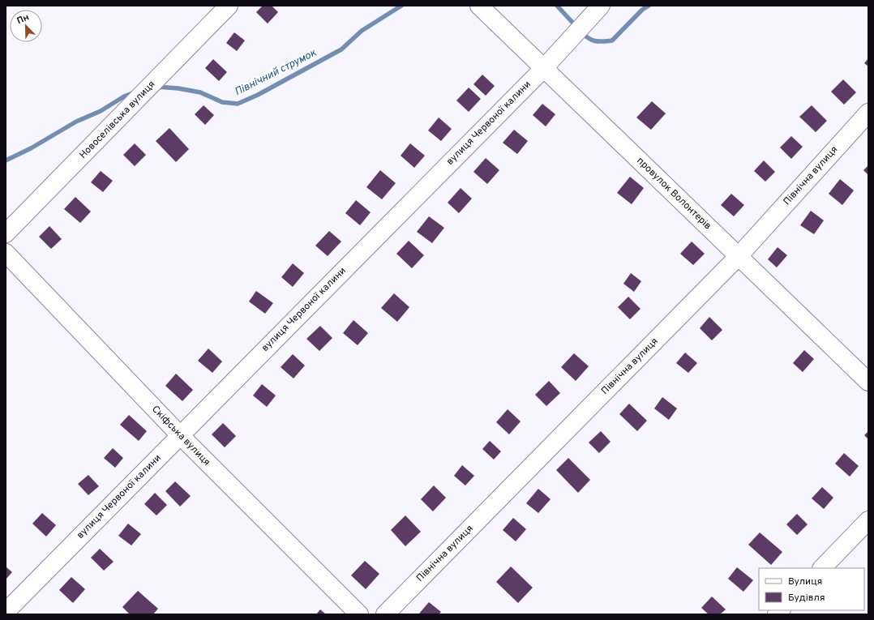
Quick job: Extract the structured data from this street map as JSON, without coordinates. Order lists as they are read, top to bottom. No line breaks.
{"streets":{"street":["Новоселівська вулиця","вулиця Червоної калини","Північна вулиця","провулок Волонтерів","Скіфська вулиця"]},"crossings":[["вулиця Червоної калини","провулок Волонтерів"],["вулиця Червоної калини","Скіфська вулиця"],["Північна вулиця","провулок Волонтерів"]],"water":["Північний струмок"],"legend":["Вулиця","Будівля"],"north":"top left"}
